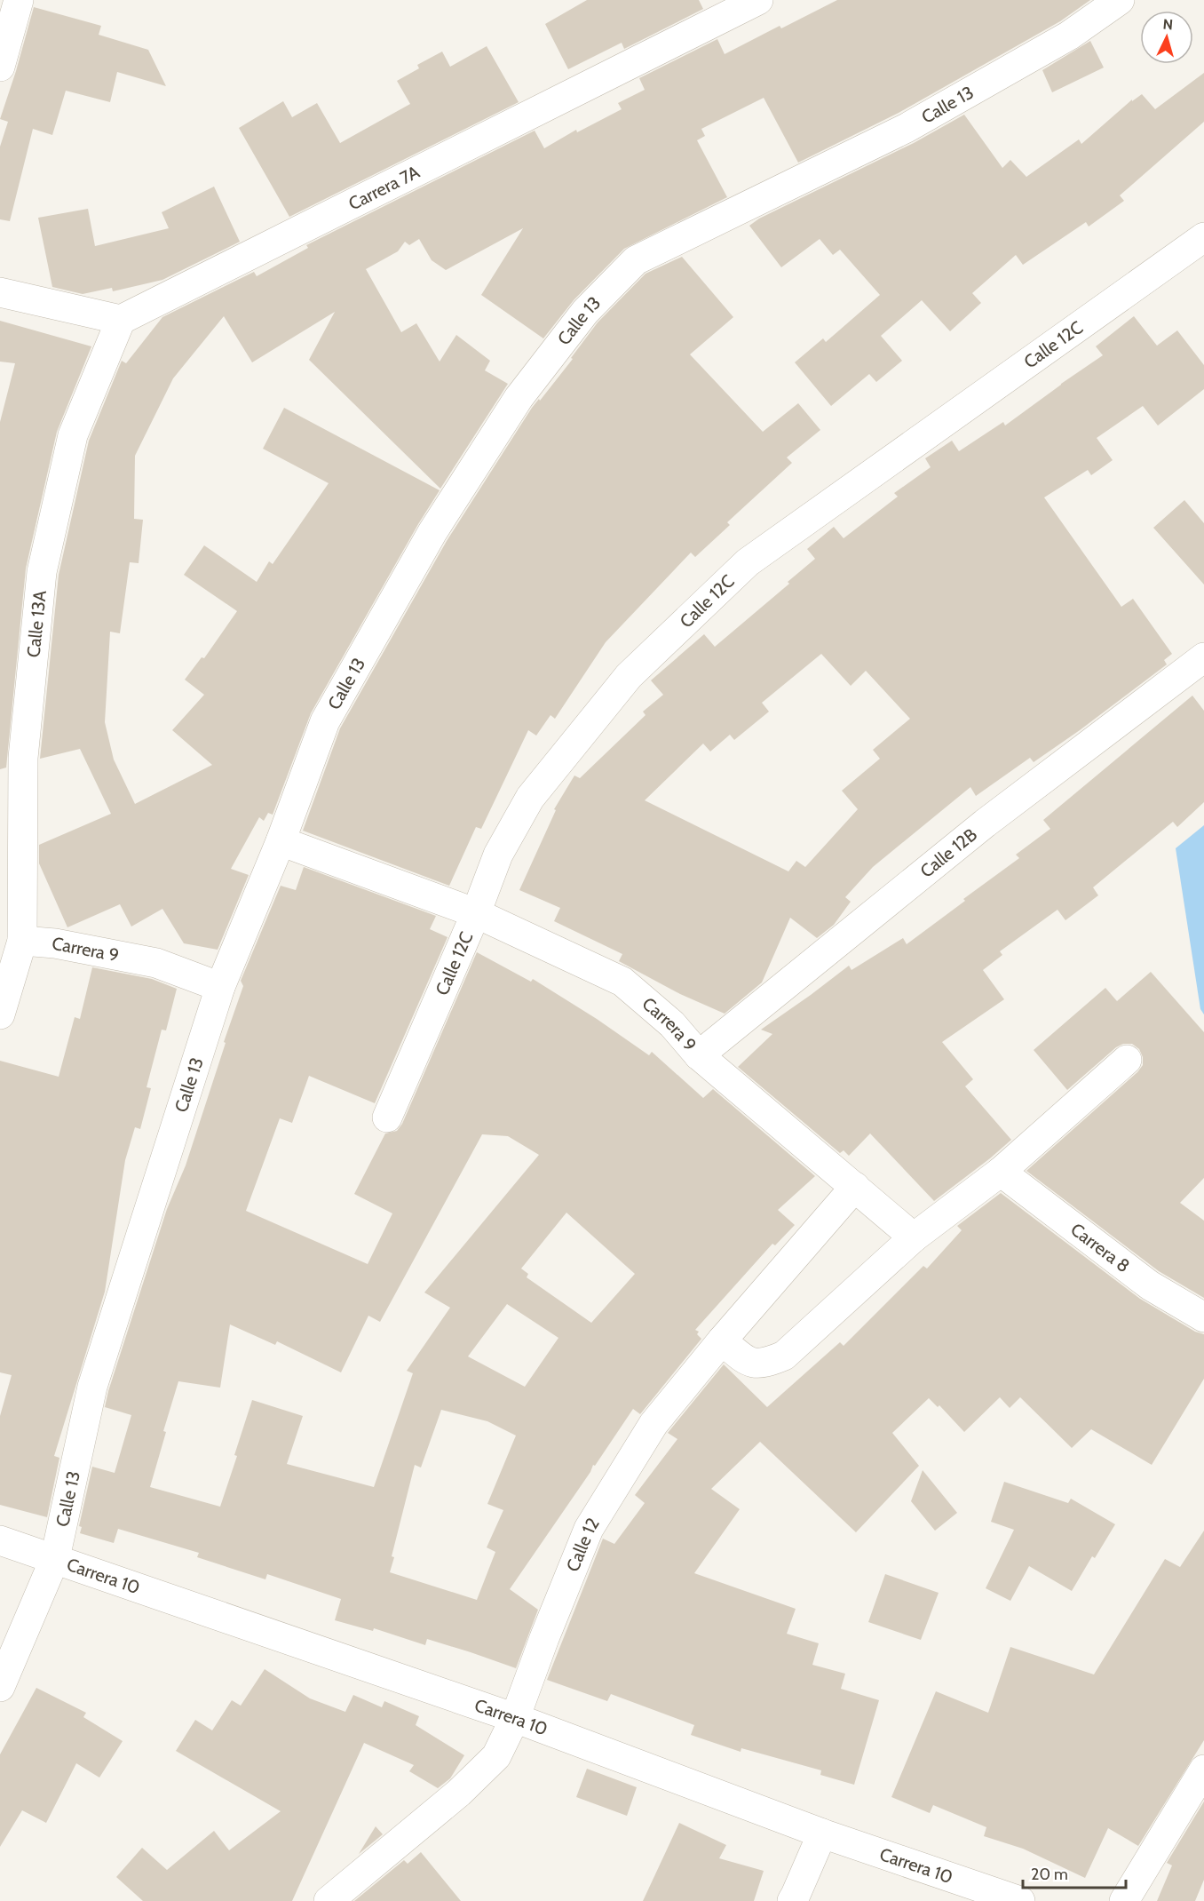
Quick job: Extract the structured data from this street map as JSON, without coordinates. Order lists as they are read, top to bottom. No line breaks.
{"streets":{"street":["Calle 13","Carrera 7A","Calle 12C","Calle 13A","Calle 12B","Carrera 9","Carrera 8","Calle 12","Carrera 10"]},"crossings":[["Calle 13","Carrera 9"],["Calle 13","Carrera 10"],["Carrera 7A","Calle 13A"],["Calle 12C","Carrera 9"],["Calle 13A","Carrera 9"],["Calle 12B","Carrera 9"],["Carrera 9","Calle 12"],["Calle 12","Carrera 10"]],"scale_bar":"20 m","north":"top"}
